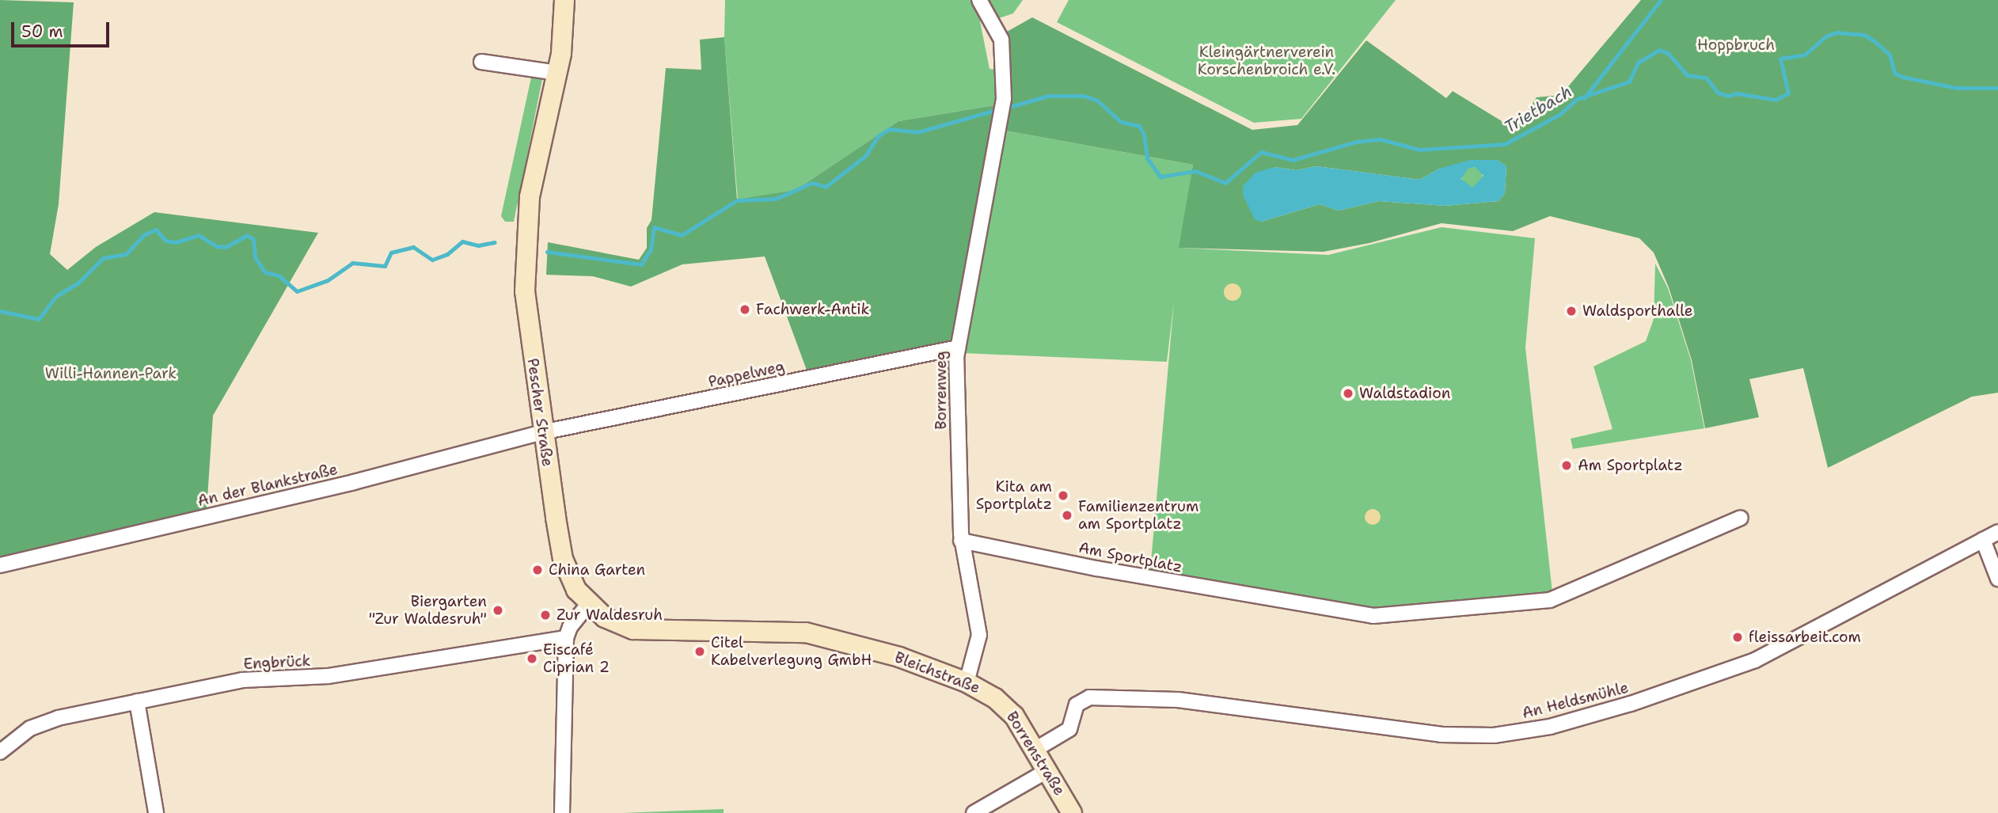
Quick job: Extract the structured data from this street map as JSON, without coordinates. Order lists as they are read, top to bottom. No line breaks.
{"streets":{"main road":["Pescher Straße","Bleichstraße","Borrenstraße"],"street":["Pappelweg","Borrenweg","An der Blankstraße","Am Sportplatz","Engbrück","An Heldsmühle"]},"crossings":[["Pappelweg","Borrenweg"],["Pappelweg","Pescher Straße"],["Pappelweg","An der Blankstraße"],["Borrenweg","Am Sportplatz"],["Borrenweg","Bleichstraße"],["Pescher Straße","An der Blankstraße"],["Pescher Straße","Bleichstraße"],["Bleichstraße","Borrenstraße"],["An Heldsmühle","Borrenstraße"]],"water":["Trietbach"],"parks":["Hoppbruch","Kleingärtnerverein Korschenbroich e.V.","Willi-Hannen-Park"],"places":["Fachwerk-Antik","Waldsporthalle","Waldstadion","Am Sportplatz","Kita am Sportplatz","Familienzentrum am Sportplatz","China Garten","Biergarten \"Zur Waldesruh\"","Zur Waldesruh","fleissarbeit.com","Citel Kabelverlegung GmbH","Eiscafé Ciprian 2"],"scale_bar":"50 m"}
